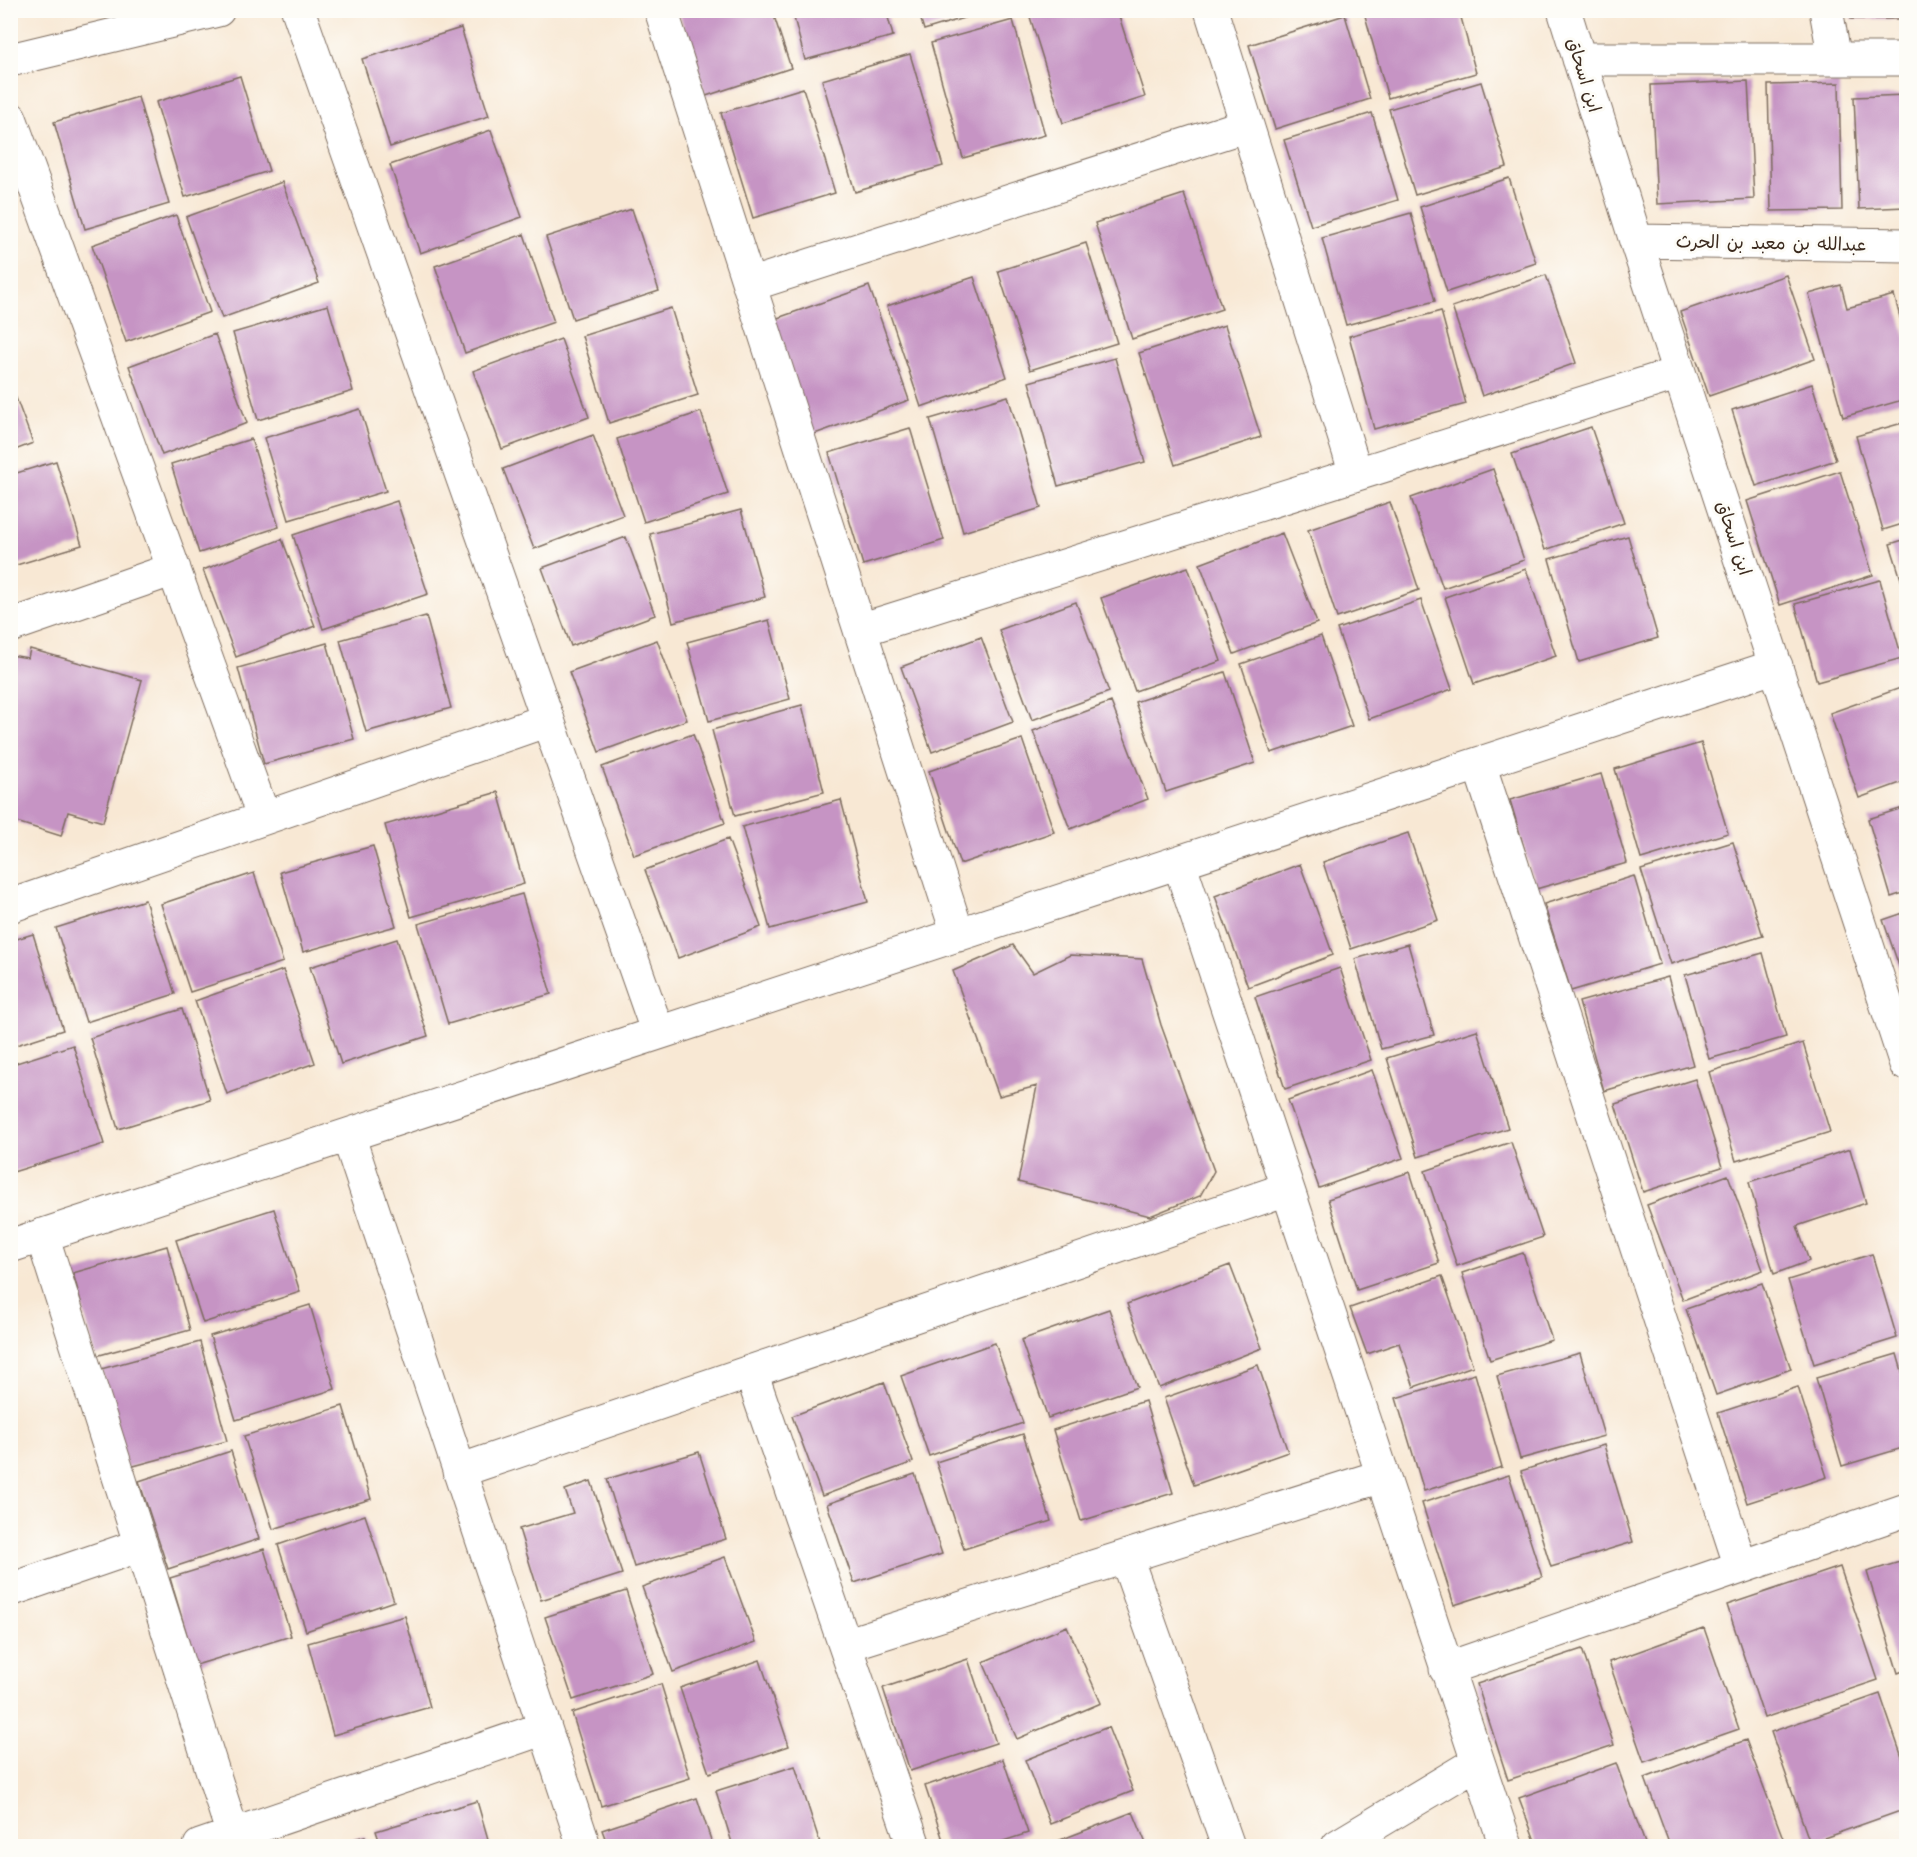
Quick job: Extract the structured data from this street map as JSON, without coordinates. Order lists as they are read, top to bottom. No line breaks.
{"streets":{"street":["ابن اسحاق","عبدالله بن معبد بن الحرث"]},"crossings":[["ابن اسحاق","عبدالله بن معبد بن الحرث"]]}
